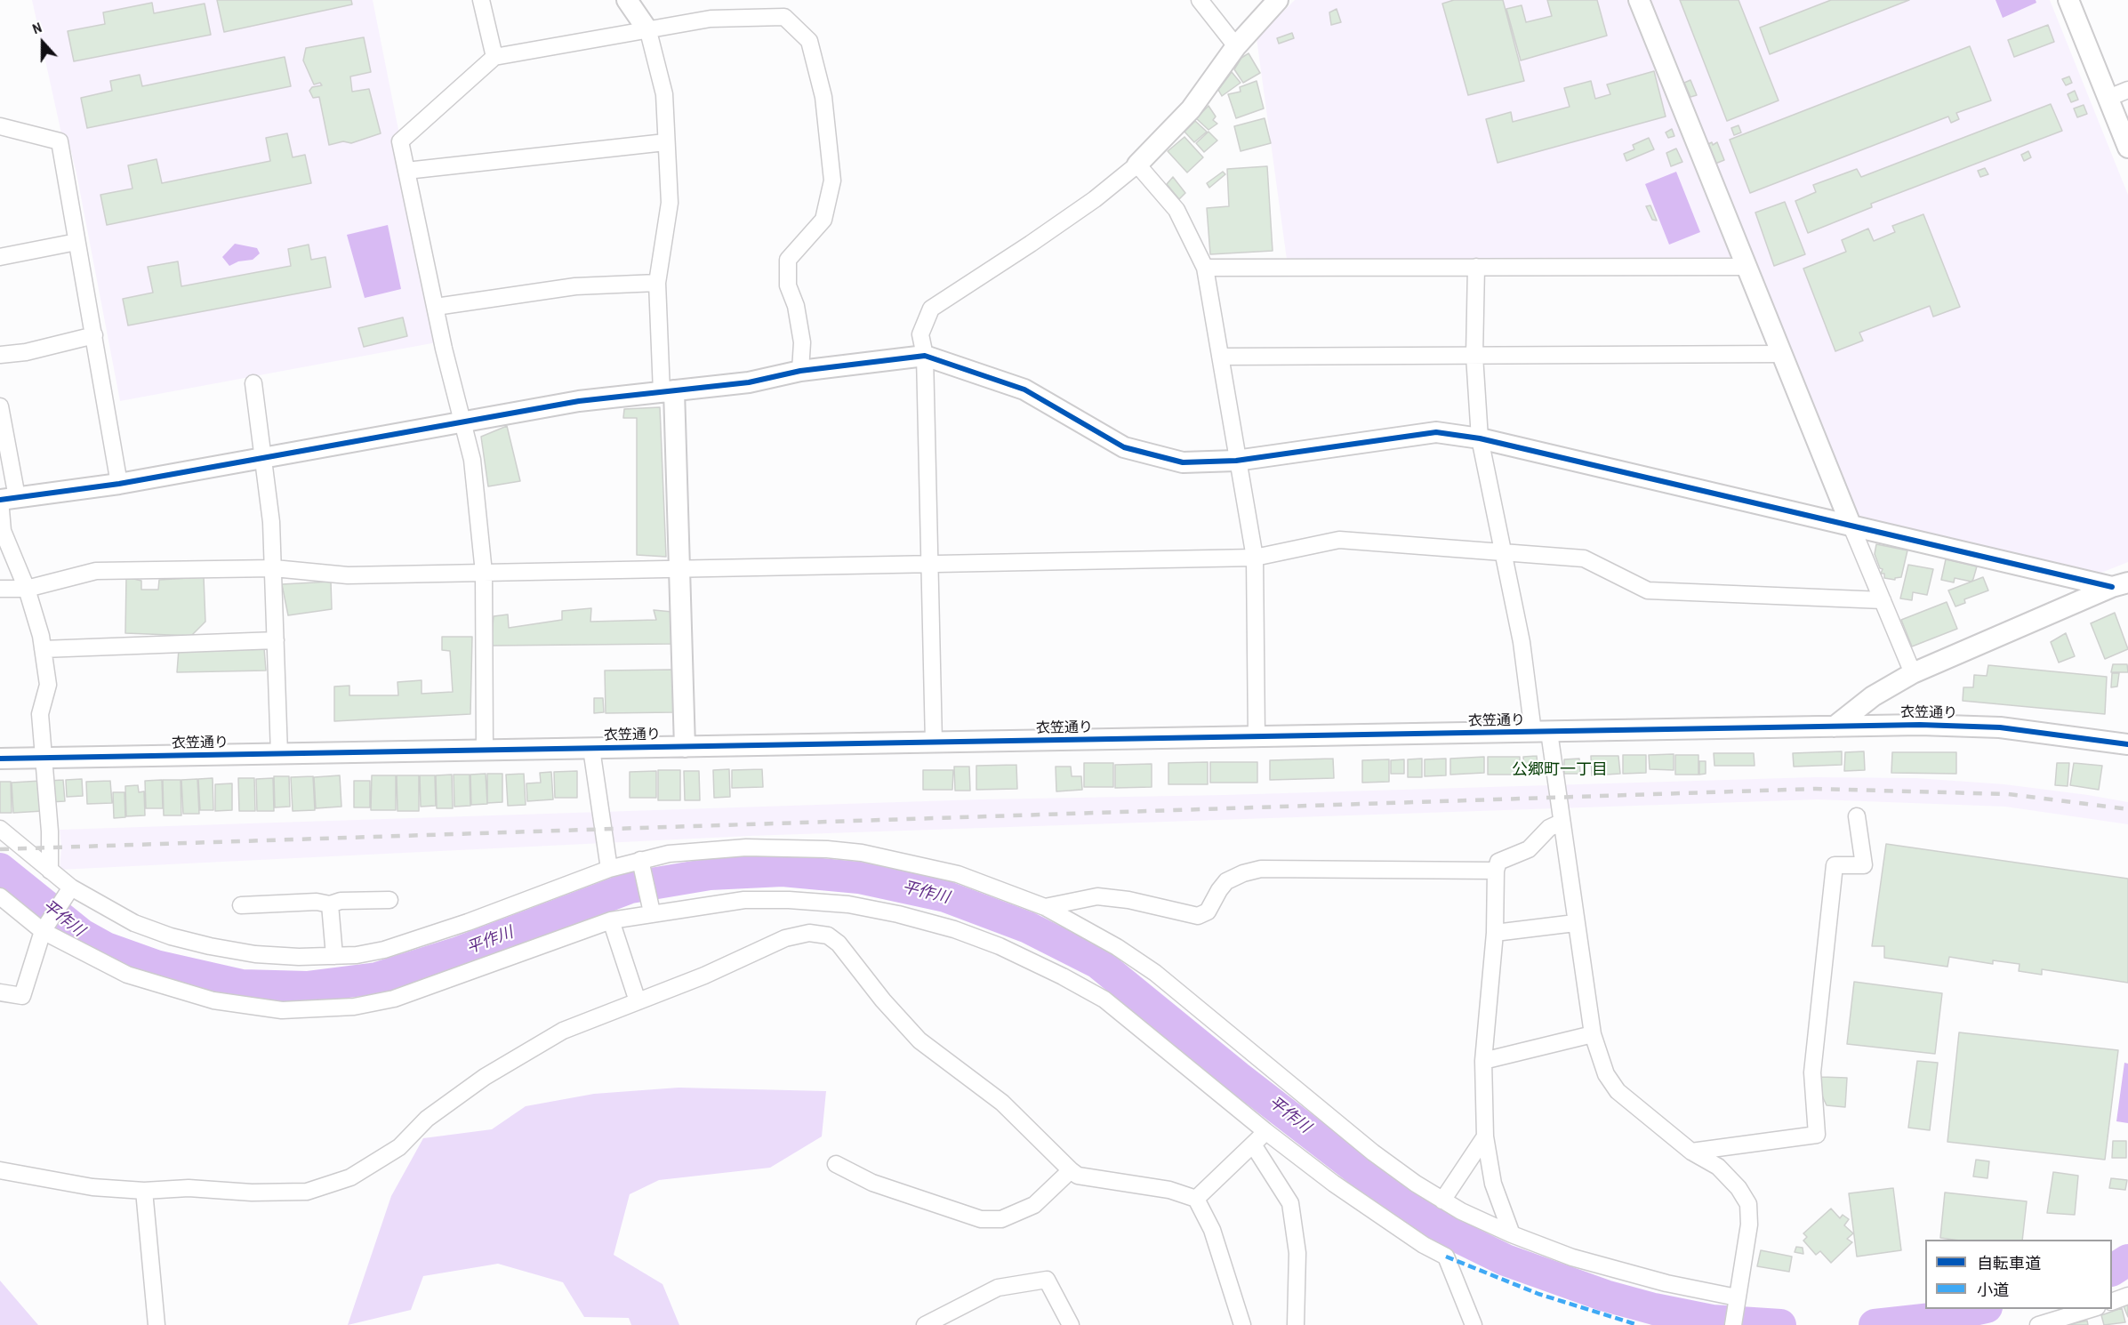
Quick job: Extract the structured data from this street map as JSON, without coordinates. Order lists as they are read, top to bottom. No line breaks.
{"streets":{"street":["衣笠通り"]},"districts":["公郷町一丁目"],"water":["平作川"],"legend":["自転車道","小道"],"north":"top"}
